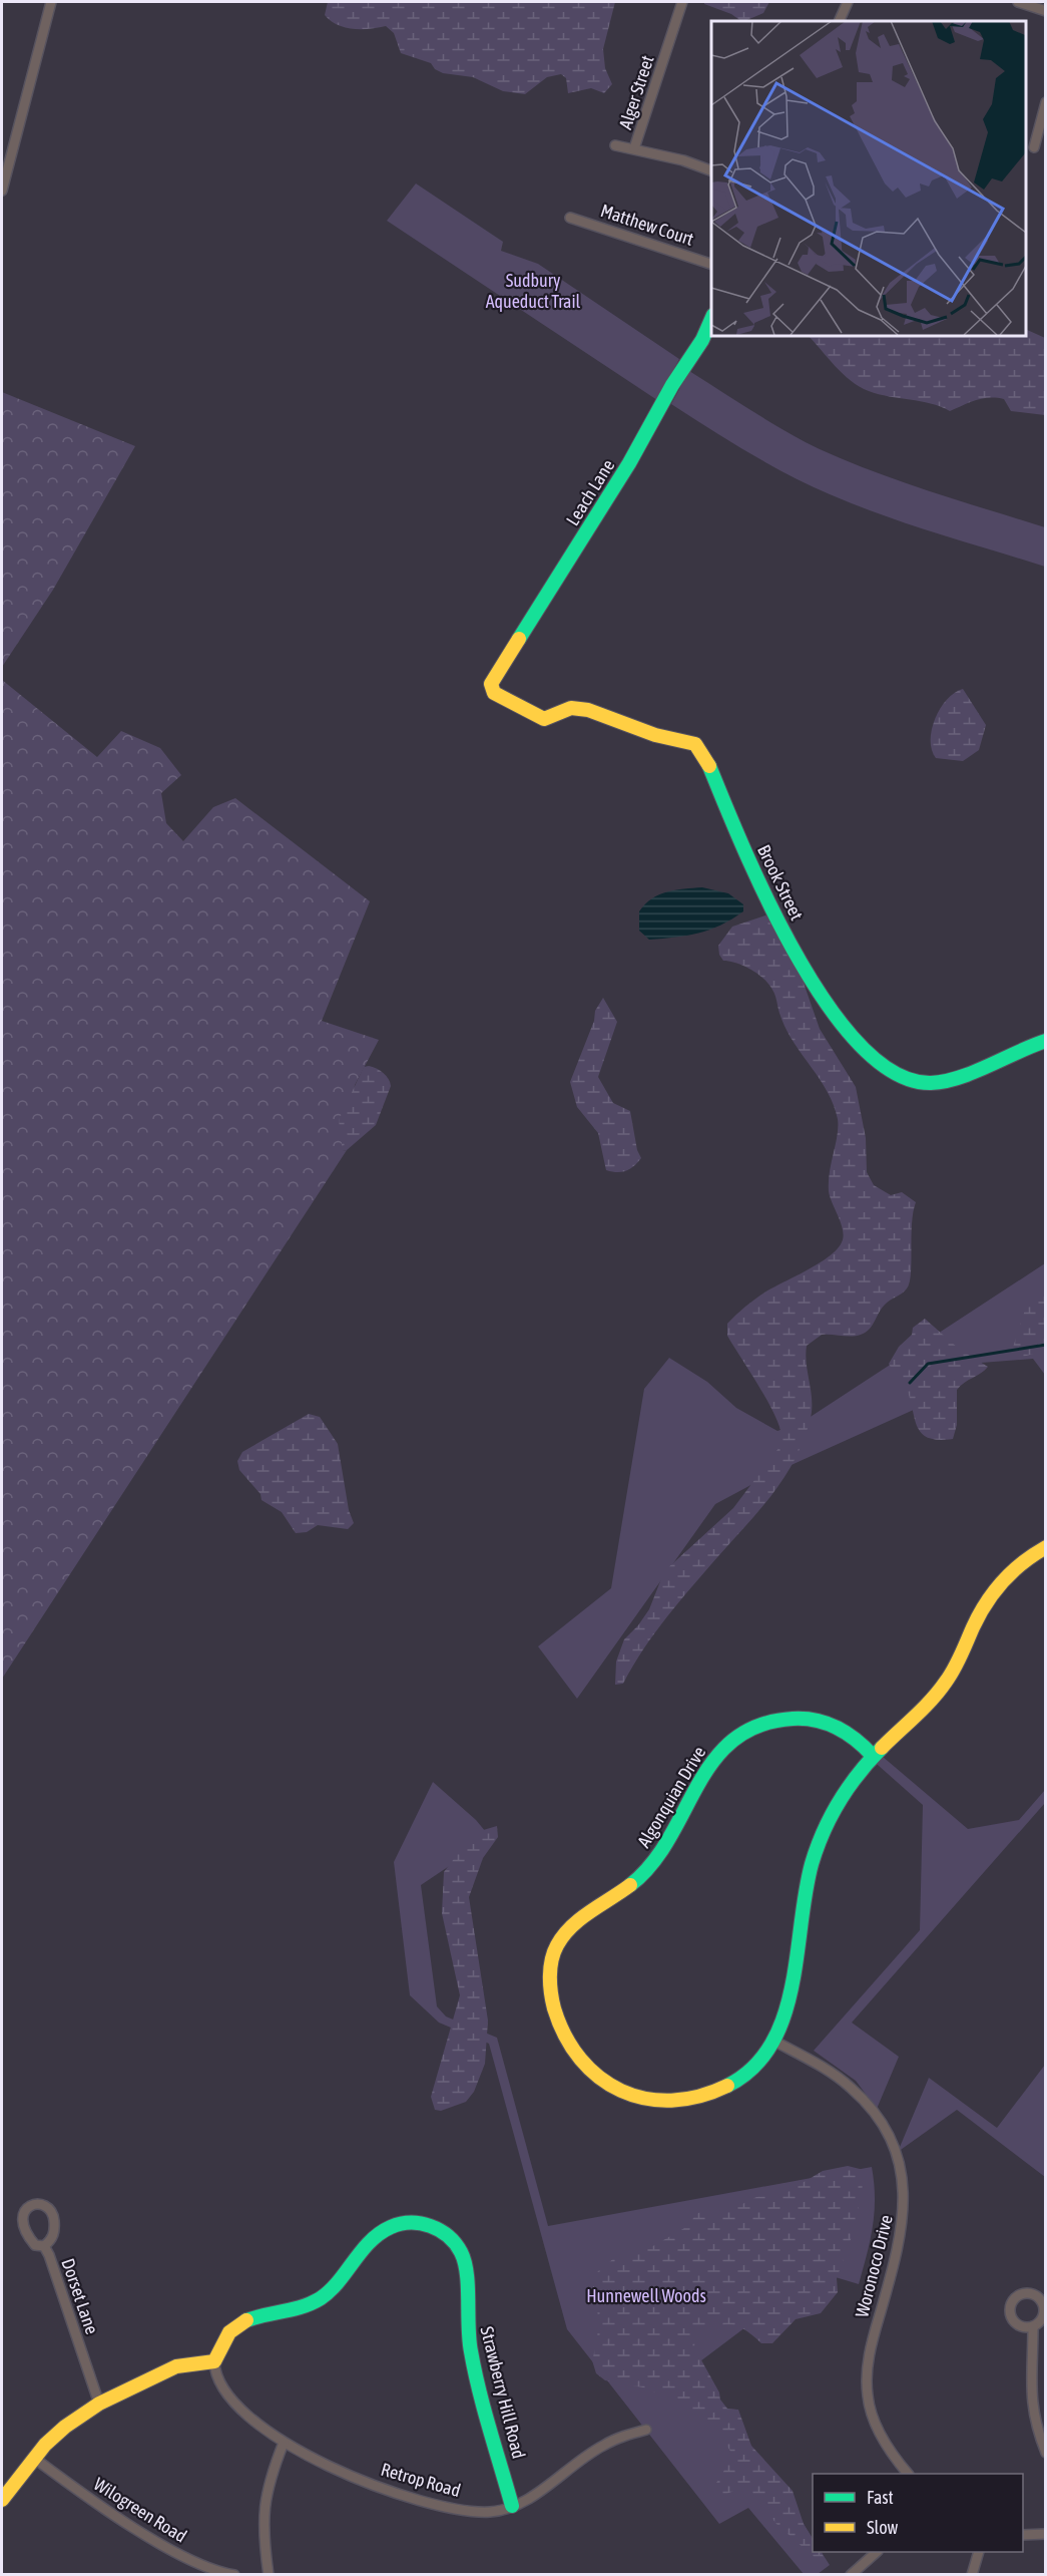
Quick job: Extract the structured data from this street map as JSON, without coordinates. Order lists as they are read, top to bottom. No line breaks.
{"streets":{"street":["Alger Street","Matthew Court","Leach Lane","Brook Street","Algonquian Drive","Woronoco Drive","Dorset Lane","Strawberry Hill Road","Retrop Road","Wilogreen Road"]},"crossings":[["Leach Lane","Brook Street"],["Algonquian Drive","Woronoco Drive"],["Strawberry Hill Road","Retrop Road"]],"parks":["Sudbury Aqueduct Trail","Hunnewell Woods"],"legend":["Fast","Slow"]}
